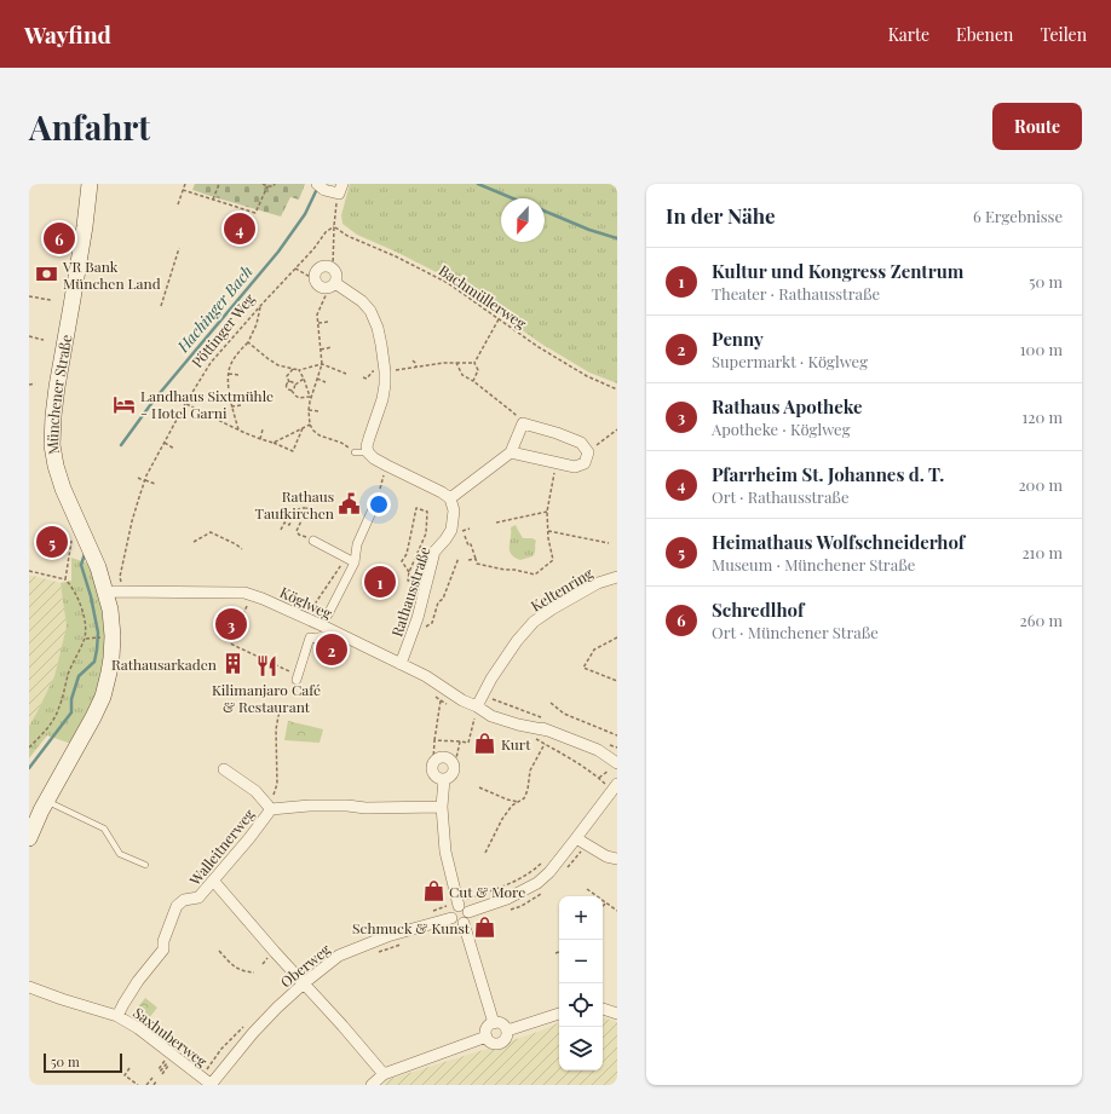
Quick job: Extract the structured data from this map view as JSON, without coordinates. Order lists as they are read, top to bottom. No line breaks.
{"streets":{"main road":["Münchener Straße"],"street":["Keltenring","Rathausstraße","Köglweg","Walleitnerweg","Oberweg","Saxhuberweg"],"path":["Bachmüllerweg","Pöttinger Weg"]},"crossings":[["Bachmüllerweg","Pöttinger Weg"],["Pöttinger Weg","Köglweg"],["Münchener Straße","Köglweg"],["Keltenring","Köglweg"],["Rathausstraße","Köglweg"],["Walleitnerweg","Saxhuberweg"],["Oberweg","Saxhuberweg"]],"water":["Hachinger Bach"],"places":{"bank":["VR Bank München Land"],"hotel":["Landhaus Sixtmühle - Hotel Garni"],"public building":["Rathaus Taufkirchen"],"building":["Rathausarkaden"],"restaurant":["Kilimanjaro Café & Restaurant"],"shop":["Kurt","Cut & More","Schmuck & Kunst"]},"scale_bar":"50 m","north":"bottom","page":{"header":"Wayfind","nav":["Karte","Ebenen","Teilen"],"buttons":"Route","title":"Anfahrt","heading":["In der Nähe","6 Ergebnisse"],"pins":["4","6","5","1","3","2"],"list":[{"mark":"1","name":"Kultur und Kongress Zentrum","note":"Theater · Rathausstraße","value":"50 m"},{"mark":"2","name":"Penny","note":"Supermarkt · Köglweg","value":"100 m"},{"mark":"3","name":"Rathaus Apotheke","note":"Apotheke · Köglweg","value":"120 m"},{"mark":"4","name":"Pfarrheim St. Johannes d. T.","note":"Ort · Rathausstraße","value":"200 m"},{"mark":"5","name":"Heimathaus Wolfschneiderhof","note":"Museum · Münchener Straße","value":"210 m"},{"mark":"6","name":"Schredlhof","note":"Ort · Münchener Straße","value":"260 m"}],"map_buttons":["+","−"],"scale":"50 m"}}
